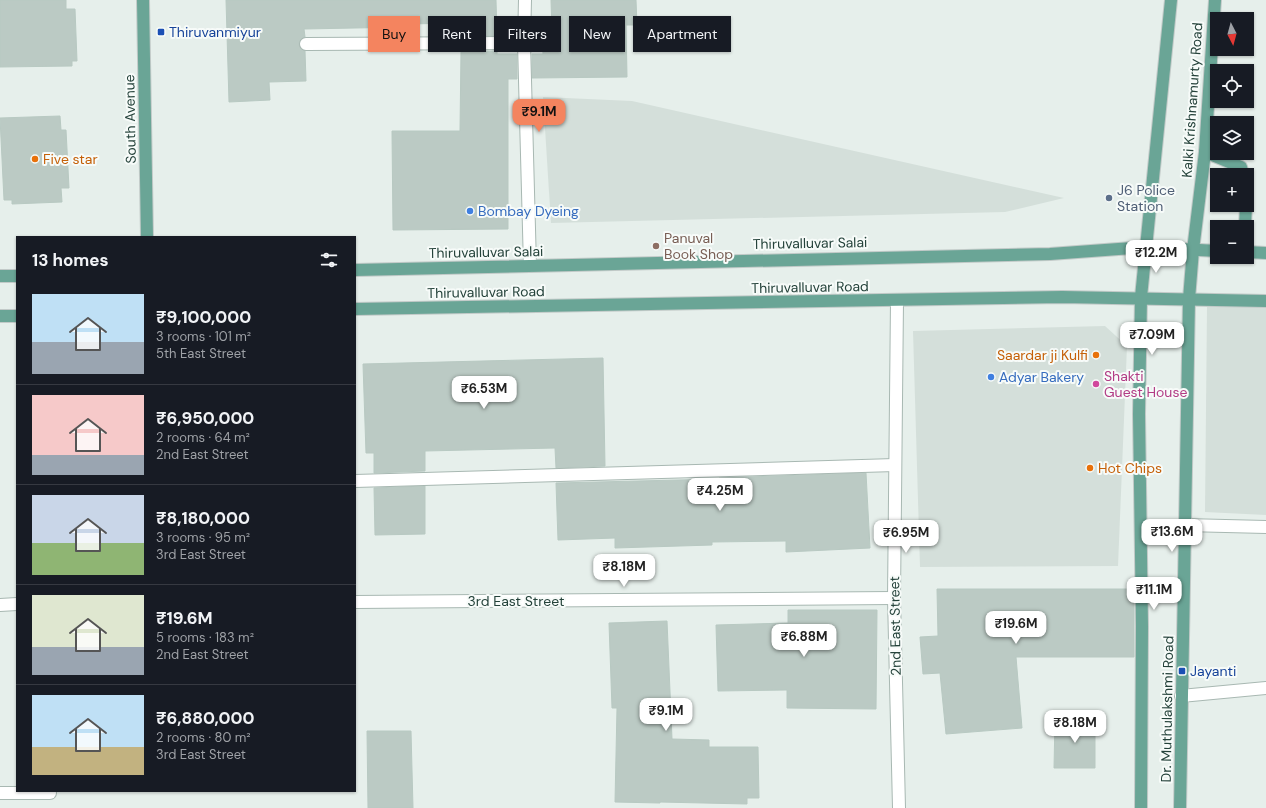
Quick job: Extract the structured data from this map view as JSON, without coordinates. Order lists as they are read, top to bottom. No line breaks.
{"streets":{"main road":["Kalki Krishnamurty Road","South Avenue","Thiruvalluvar Salai","Thiruvalluvar Road","Dr. Muthulakshmi Road"],"street":["3rd East Street","2nd East Street"]},"crossings":[["Kalki Krishnamurty Road","Thiruvalluvar Salai"],["Kalki Krishnamurty Road","Dr. Muthulakshmi Road"],["Thiruvalluvar Salai","Dr. Muthulakshmi Road"],["Thiruvalluvar Road","2nd East Street"],["Thiruvalluvar Road","Dr. Muthulakshmi Road"],["3rd East Street","2nd East Street"]],"places":{"transit":["Thiruvanmiyur","Jayanti"],"other":["Five star","J6 Police Station","Bombay Dyeing","Panuval Book Shop","Saardar ji Kulfi","Adyar Bakery","Shakti Guest House","Hot Chips"]},"north":"bottom","page":{"map_buttons":["+","−"],"chip":["Buy","Rent","Filters","New","Apartment"],"price":["₹9.1M","₹12.2M","₹7.09M","₹6.53M","₹4.25M","₹13.6M","₹6.95M","₹8.18M","₹11.1M","₹19.6M","₹6.88M","₹9.1M","₹8.18M"],"heading":"13 homes","list":[{"name":"₹9,100,000","note":"3 rooms · 101 m² · 5th East Street"},{"name":"₹6,950,000","note":"2 rooms · 64 m² · 2nd East Street"},{"name":"₹8,180,000","note":"3 rooms · 95 m² · 3rd East Street"},{"name":"₹19.6M","note":"5 rooms · 183 m² · 2nd East Street"},{"name":"₹6,880,000","note":"2 rooms · 80 m² · 3rd East Street"}]}}
